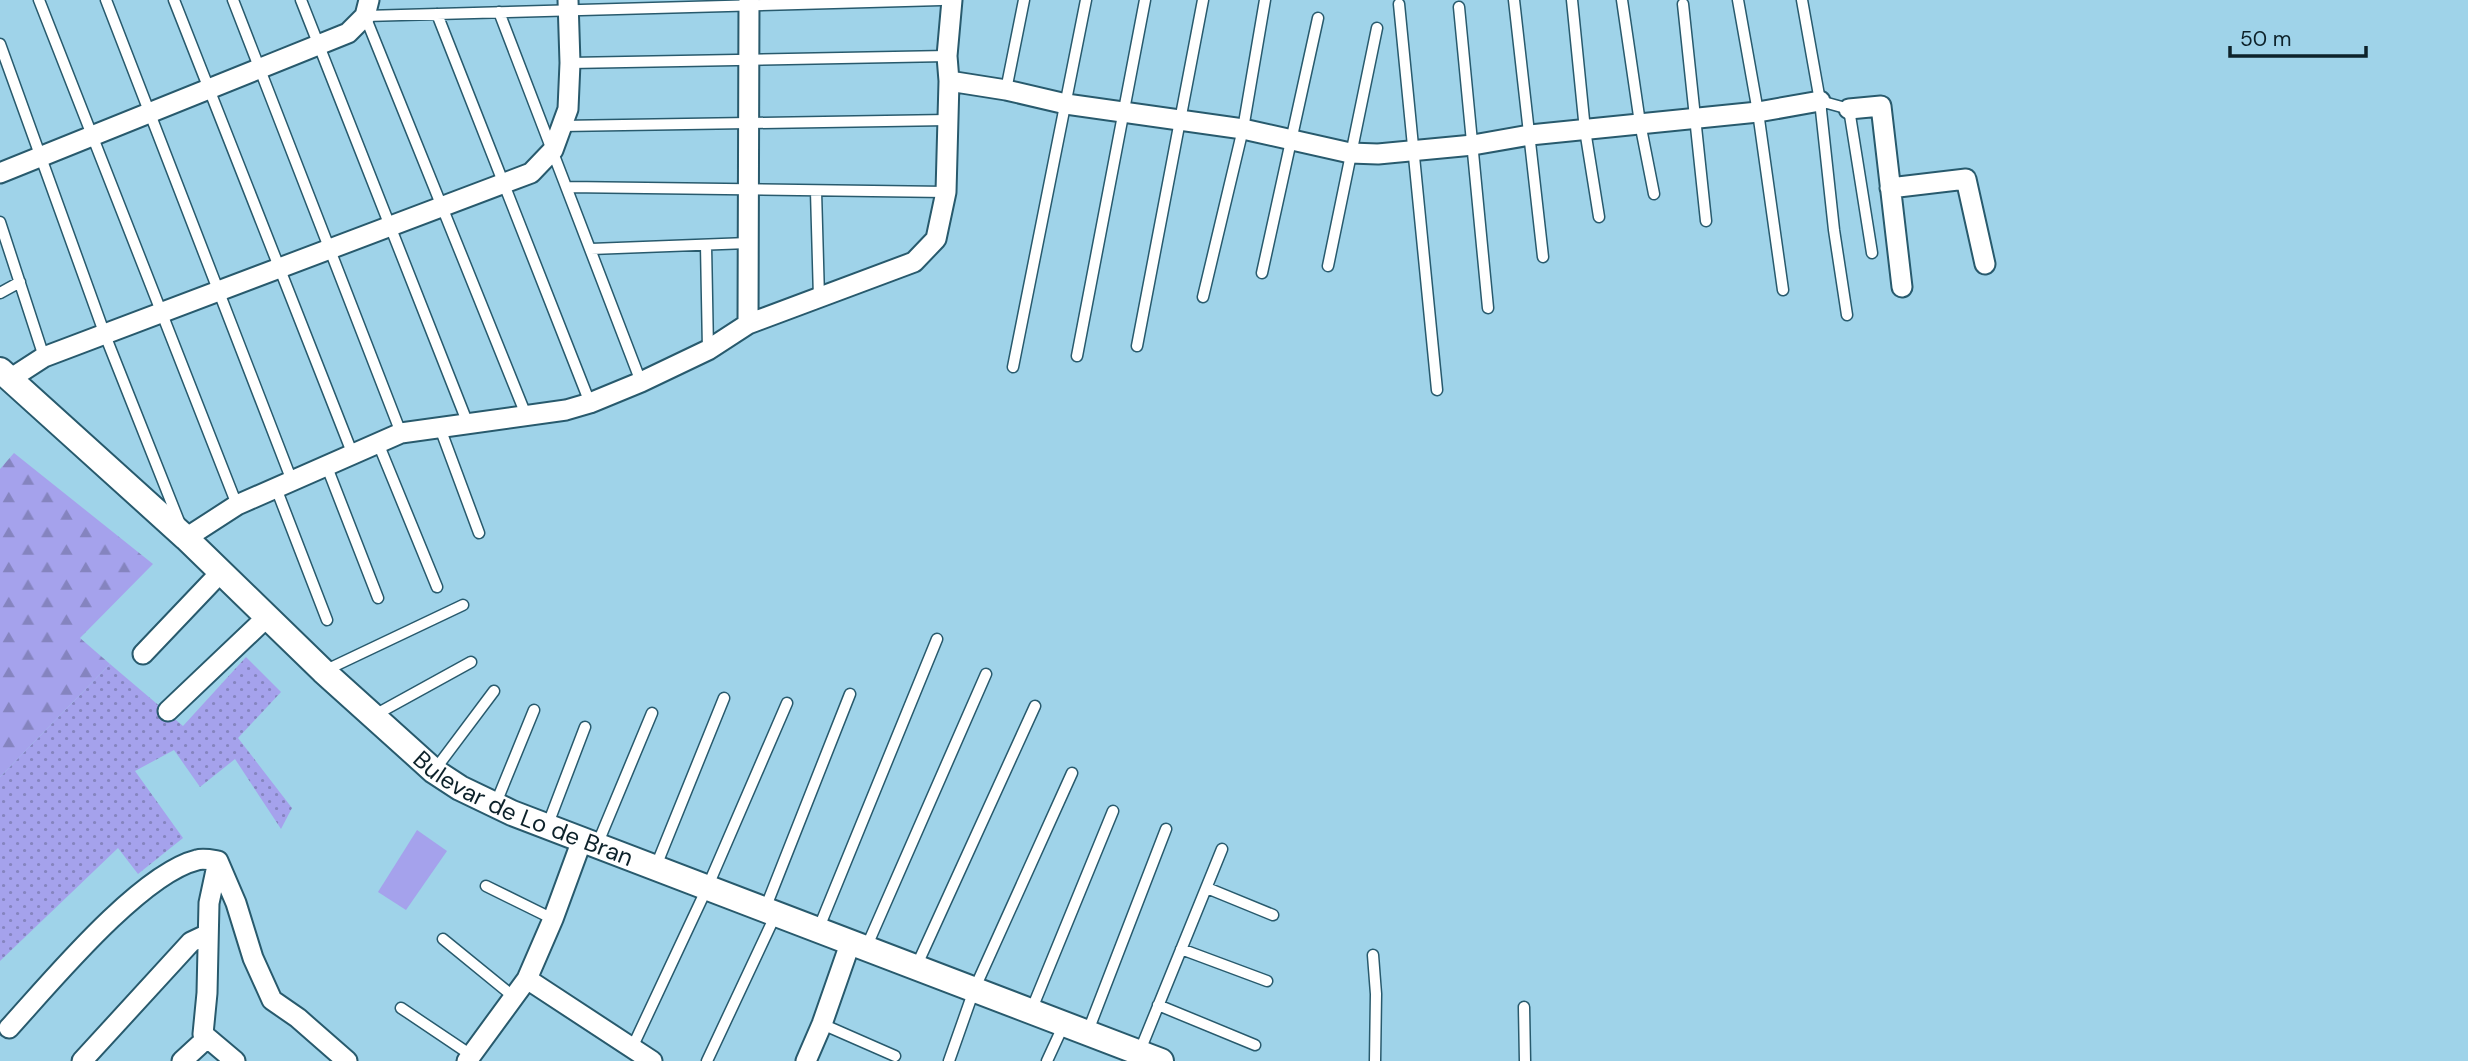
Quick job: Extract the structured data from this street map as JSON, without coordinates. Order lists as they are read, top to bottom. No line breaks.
{"streets":{"street":["Bulevar de Lo de Bran"]},"scale_bar":"50 m"}
